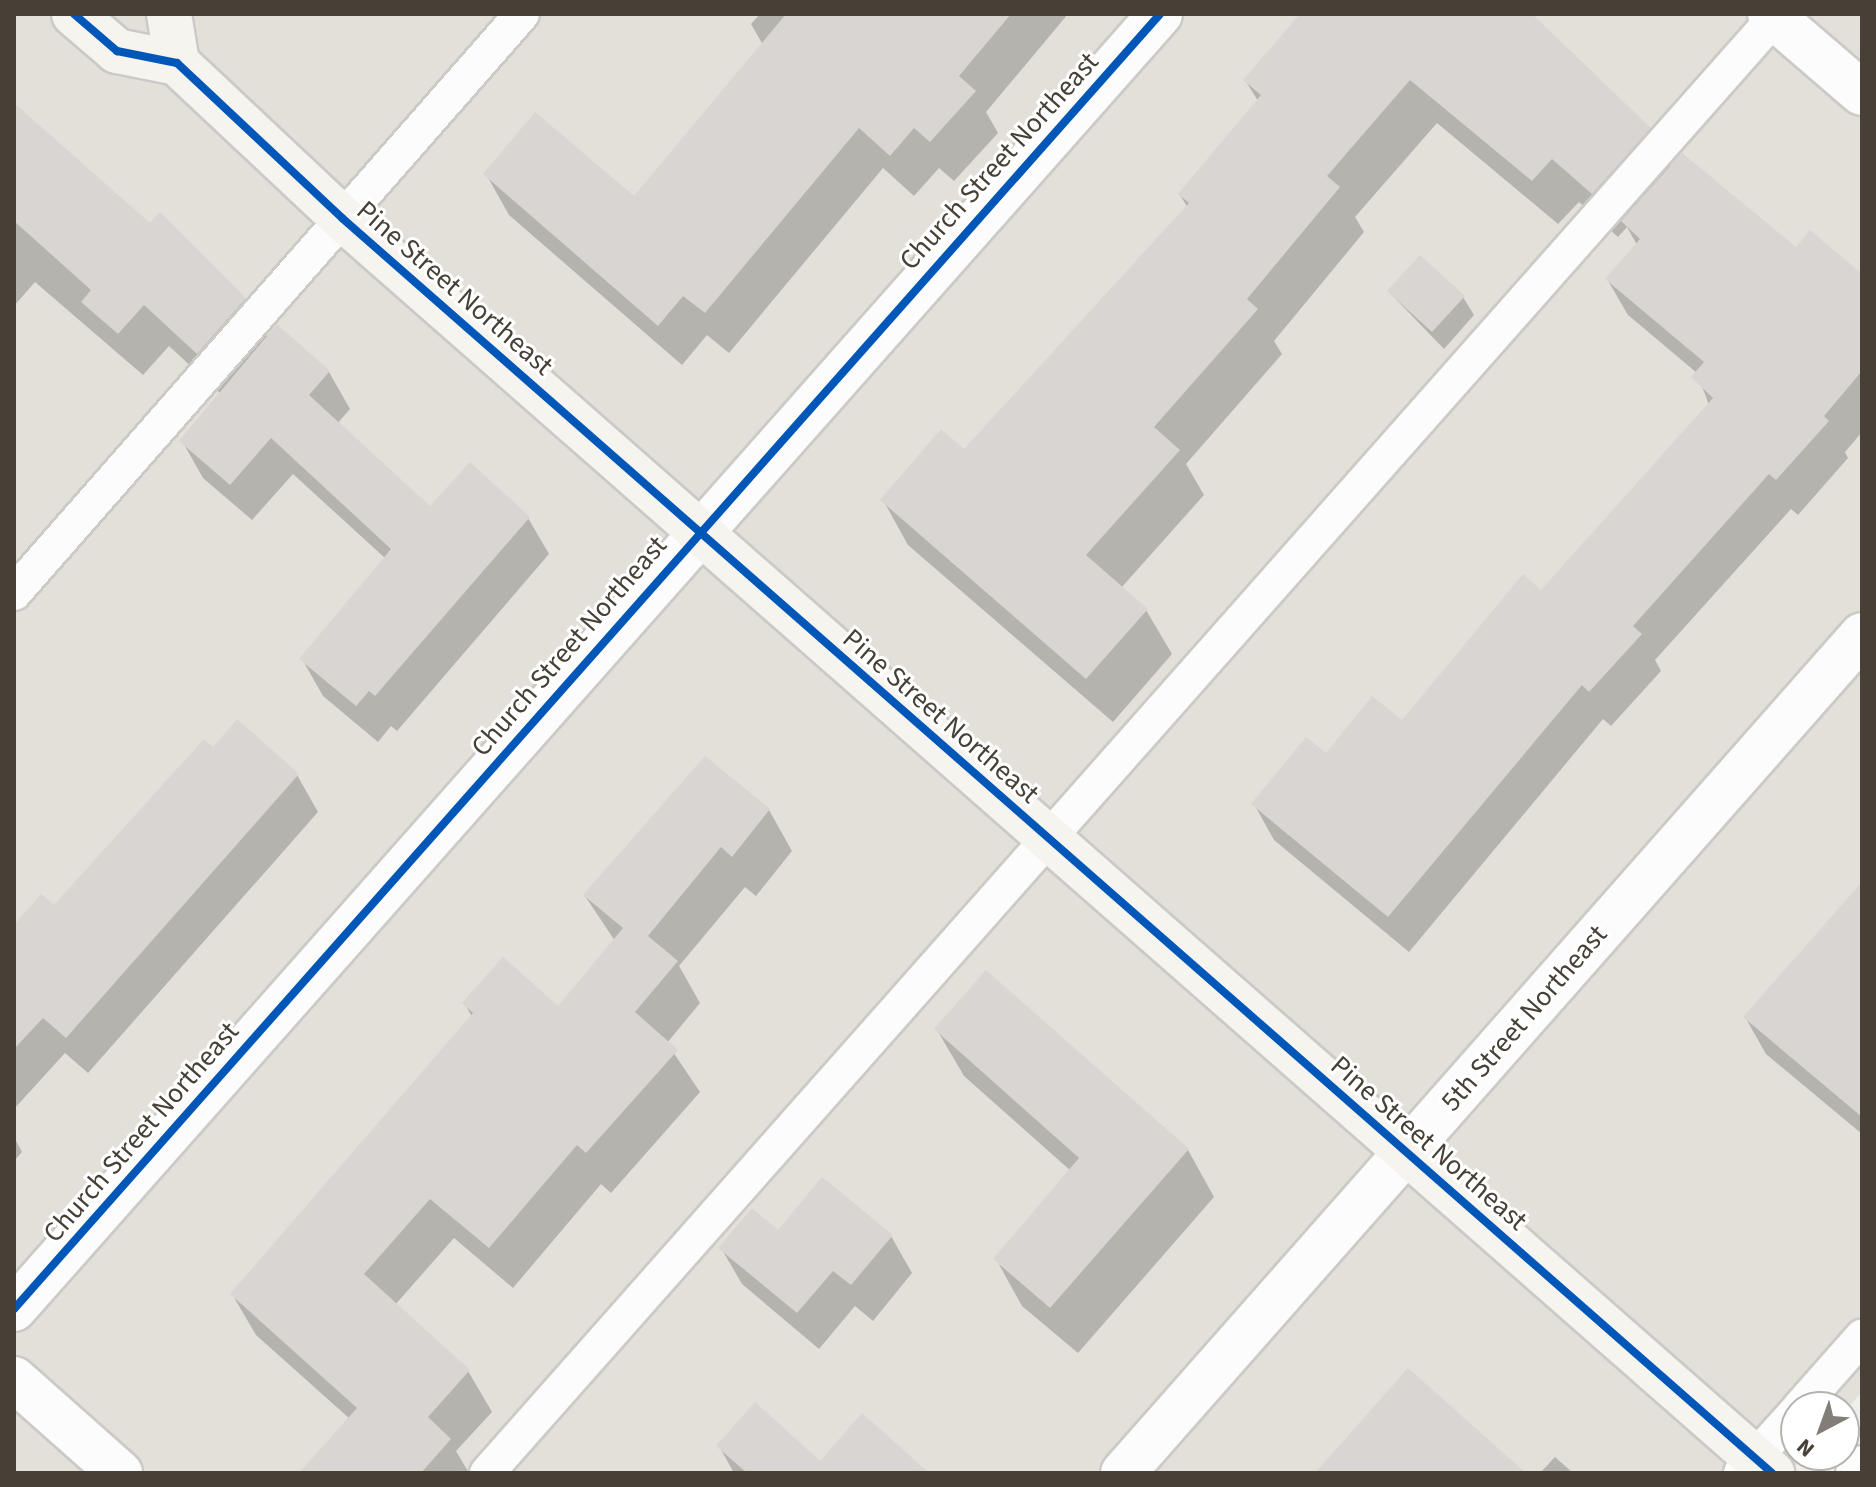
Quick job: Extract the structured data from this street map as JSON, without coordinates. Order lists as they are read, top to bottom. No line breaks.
{"streets":{"main road":["Pine Street Northeast"],"street":["Church Street Northeast","5th Street Northeast"]},"crossings":[["Church Street Northeast","Pine Street Northeast"],["Pine Street Northeast","5th Street Northeast"]],"north":"bottom left"}
